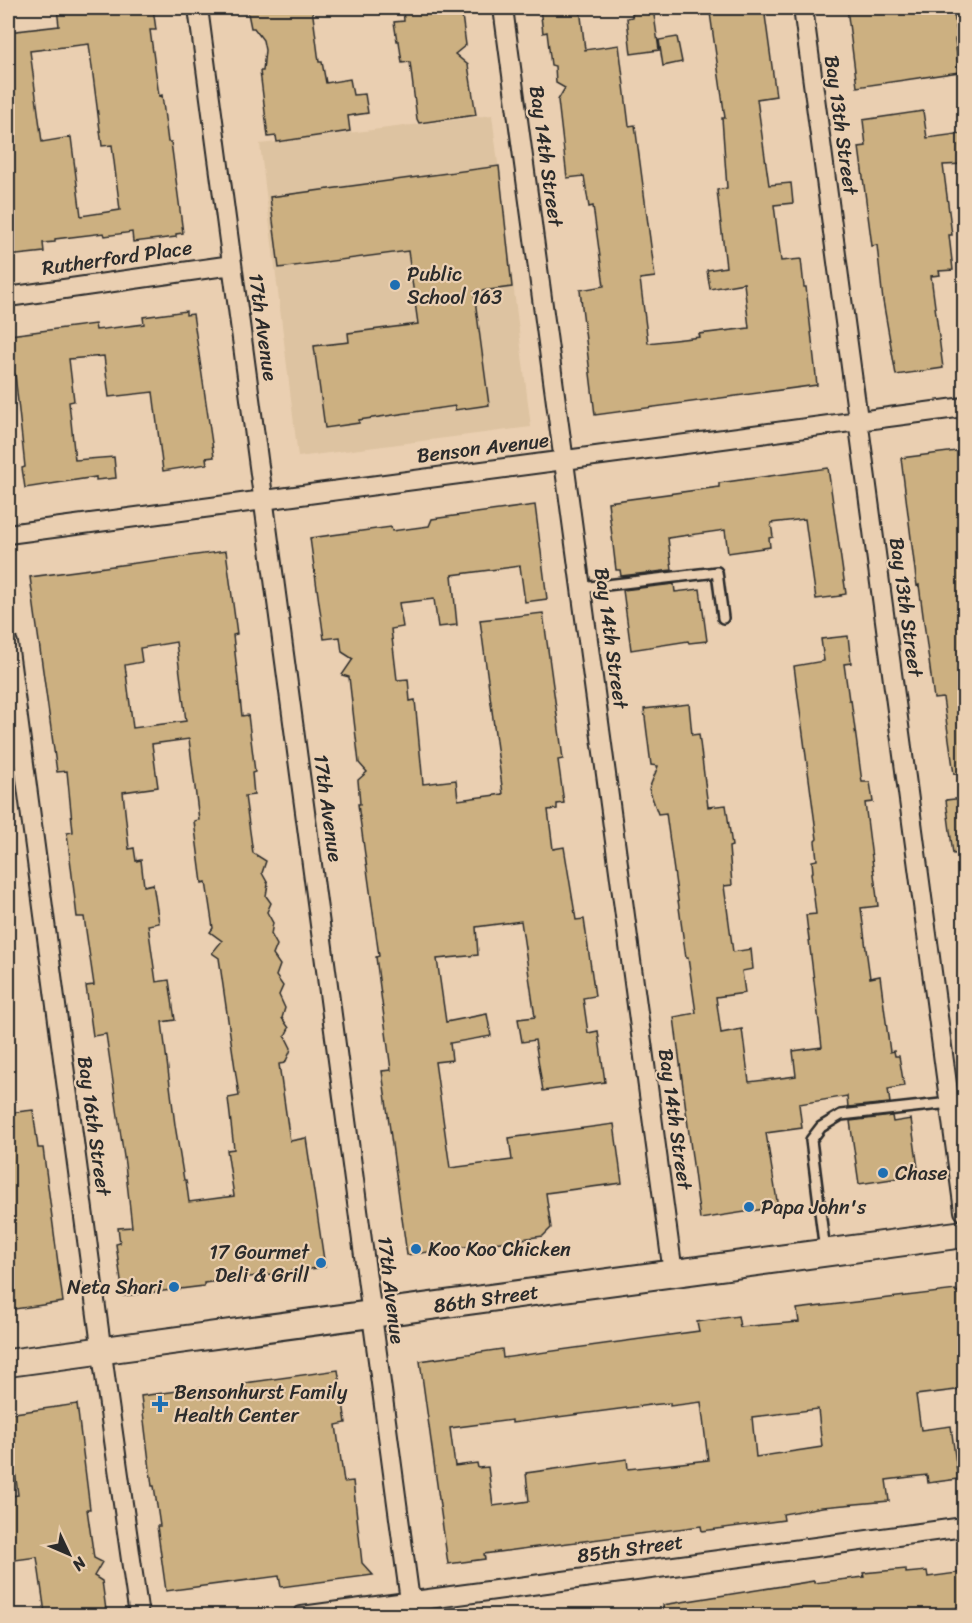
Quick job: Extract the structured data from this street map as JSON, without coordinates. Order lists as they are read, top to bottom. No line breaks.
{"streets":{"main road":["86th Street"],"street":["Bay 13th Street","Bay 14th Street","Rutherford Place","17th Avenue","Benson Avenue","Bay 16th Street","85th Street"]},"crossings":[["Bay 13th Street","Benson Avenue"],["Bay 14th Street","Benson Avenue"],["Bay 14th Street","86th Street"],["Rutherford Place","17th Avenue"],["17th Avenue","Benson Avenue"],["17th Avenue","86th Street"],["17th Avenue","85th Street"],["Bay 16th Street","86th Street"]],"places":{"other":["Public School 163","Chase","Papa John's","Koo Koo Chicken","17 Gourmet Deli & Grill","Neta Shari"],"health":["Bensonhurst Family Health Center"]},"north":"bottom right"}
